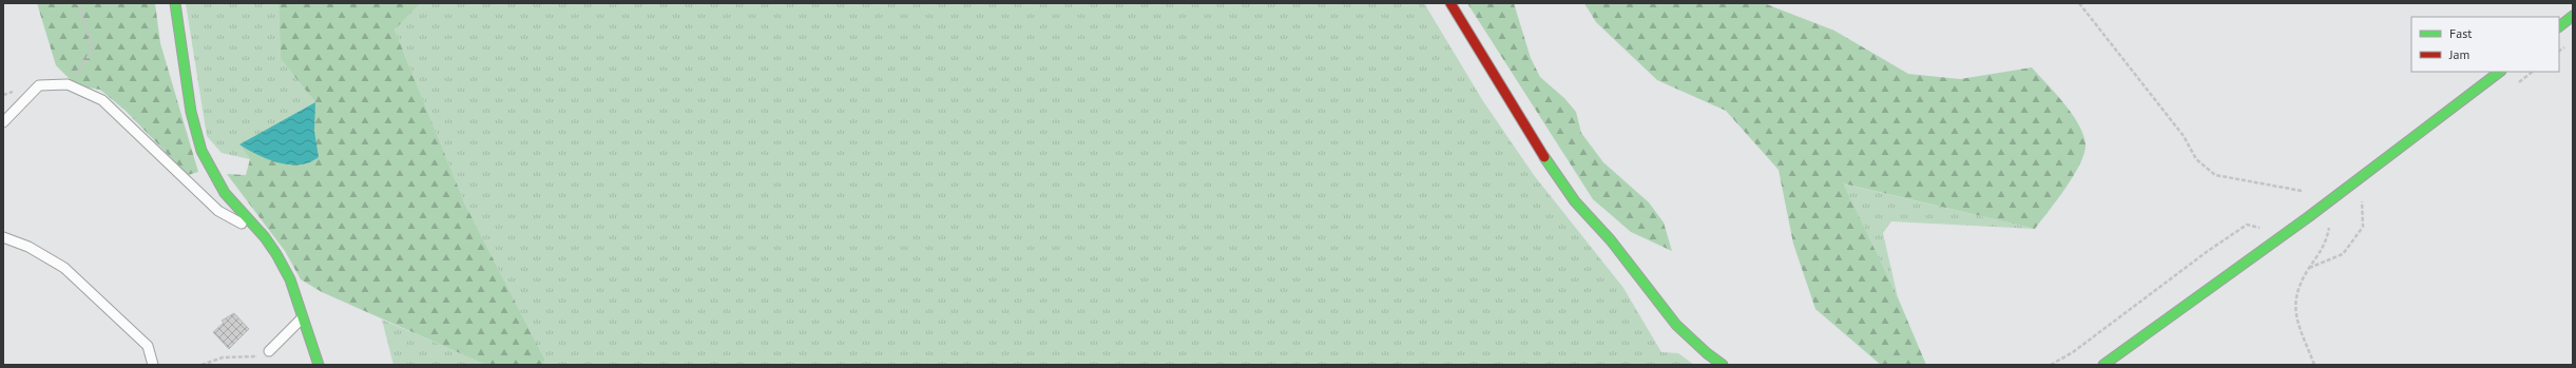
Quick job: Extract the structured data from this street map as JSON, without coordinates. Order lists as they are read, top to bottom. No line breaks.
{"legend":["Fast","Jam"]}
